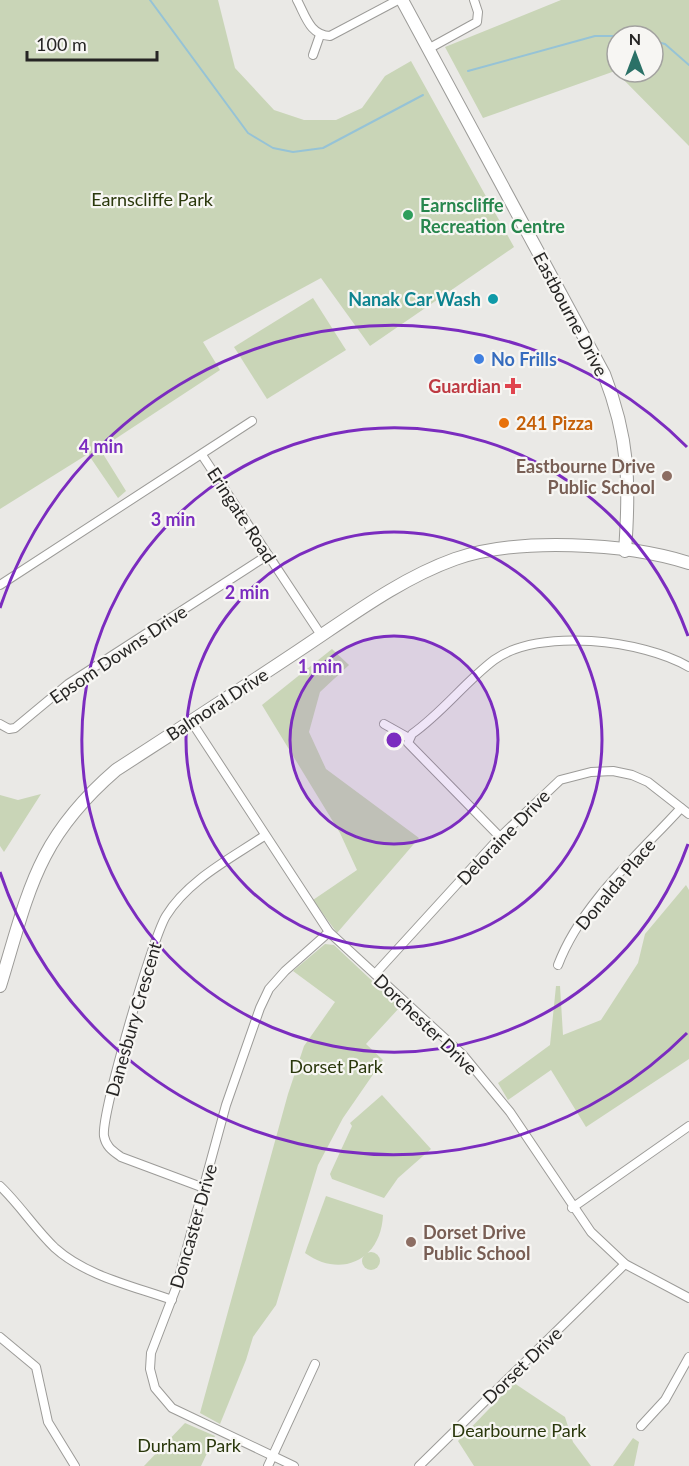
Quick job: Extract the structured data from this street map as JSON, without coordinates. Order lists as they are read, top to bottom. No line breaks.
{"streets":{"street":["Eastbourne Drive","Eringate Road","Epsom Downs Drive","Balmoral Drive","Deloraine Drive","Donalda Place","Danesbury Crescent","Dorchester Drive","Doncaster Drive","Dorset Drive"]},"crossings":[["Eastbourne Drive","Balmoral Drive"],["Eringate Road","Epsom Downs Drive"],["Eringate Road","Balmoral Drive"],["Balmoral Drive","Dorchester Drive"],["Deloraine Drive","Donalda Place"],["Deloraine Drive","Dorchester Drive"],["Danesbury Crescent","Dorchester Drive"],["Danesbury Crescent","Doncaster Drive"],["Dorchester Drive","Doncaster Drive"],["Dorchester Drive","Dorset Drive"]],"parks":["Earnscliffe Park","Dorset Park","Dearbourne Park","Durham Park"],"places":{"other":["Earnscliffe Recreation Centre","Nanak Car Wash","No Frills","241 Pizza","Eastbourne Drive Public School","Dorset Drive Public School"],"health":["Guardian"]},"scale_bar":"100 m","north":"top","rings":["4 min","3 min","2 min","1 min"]}
